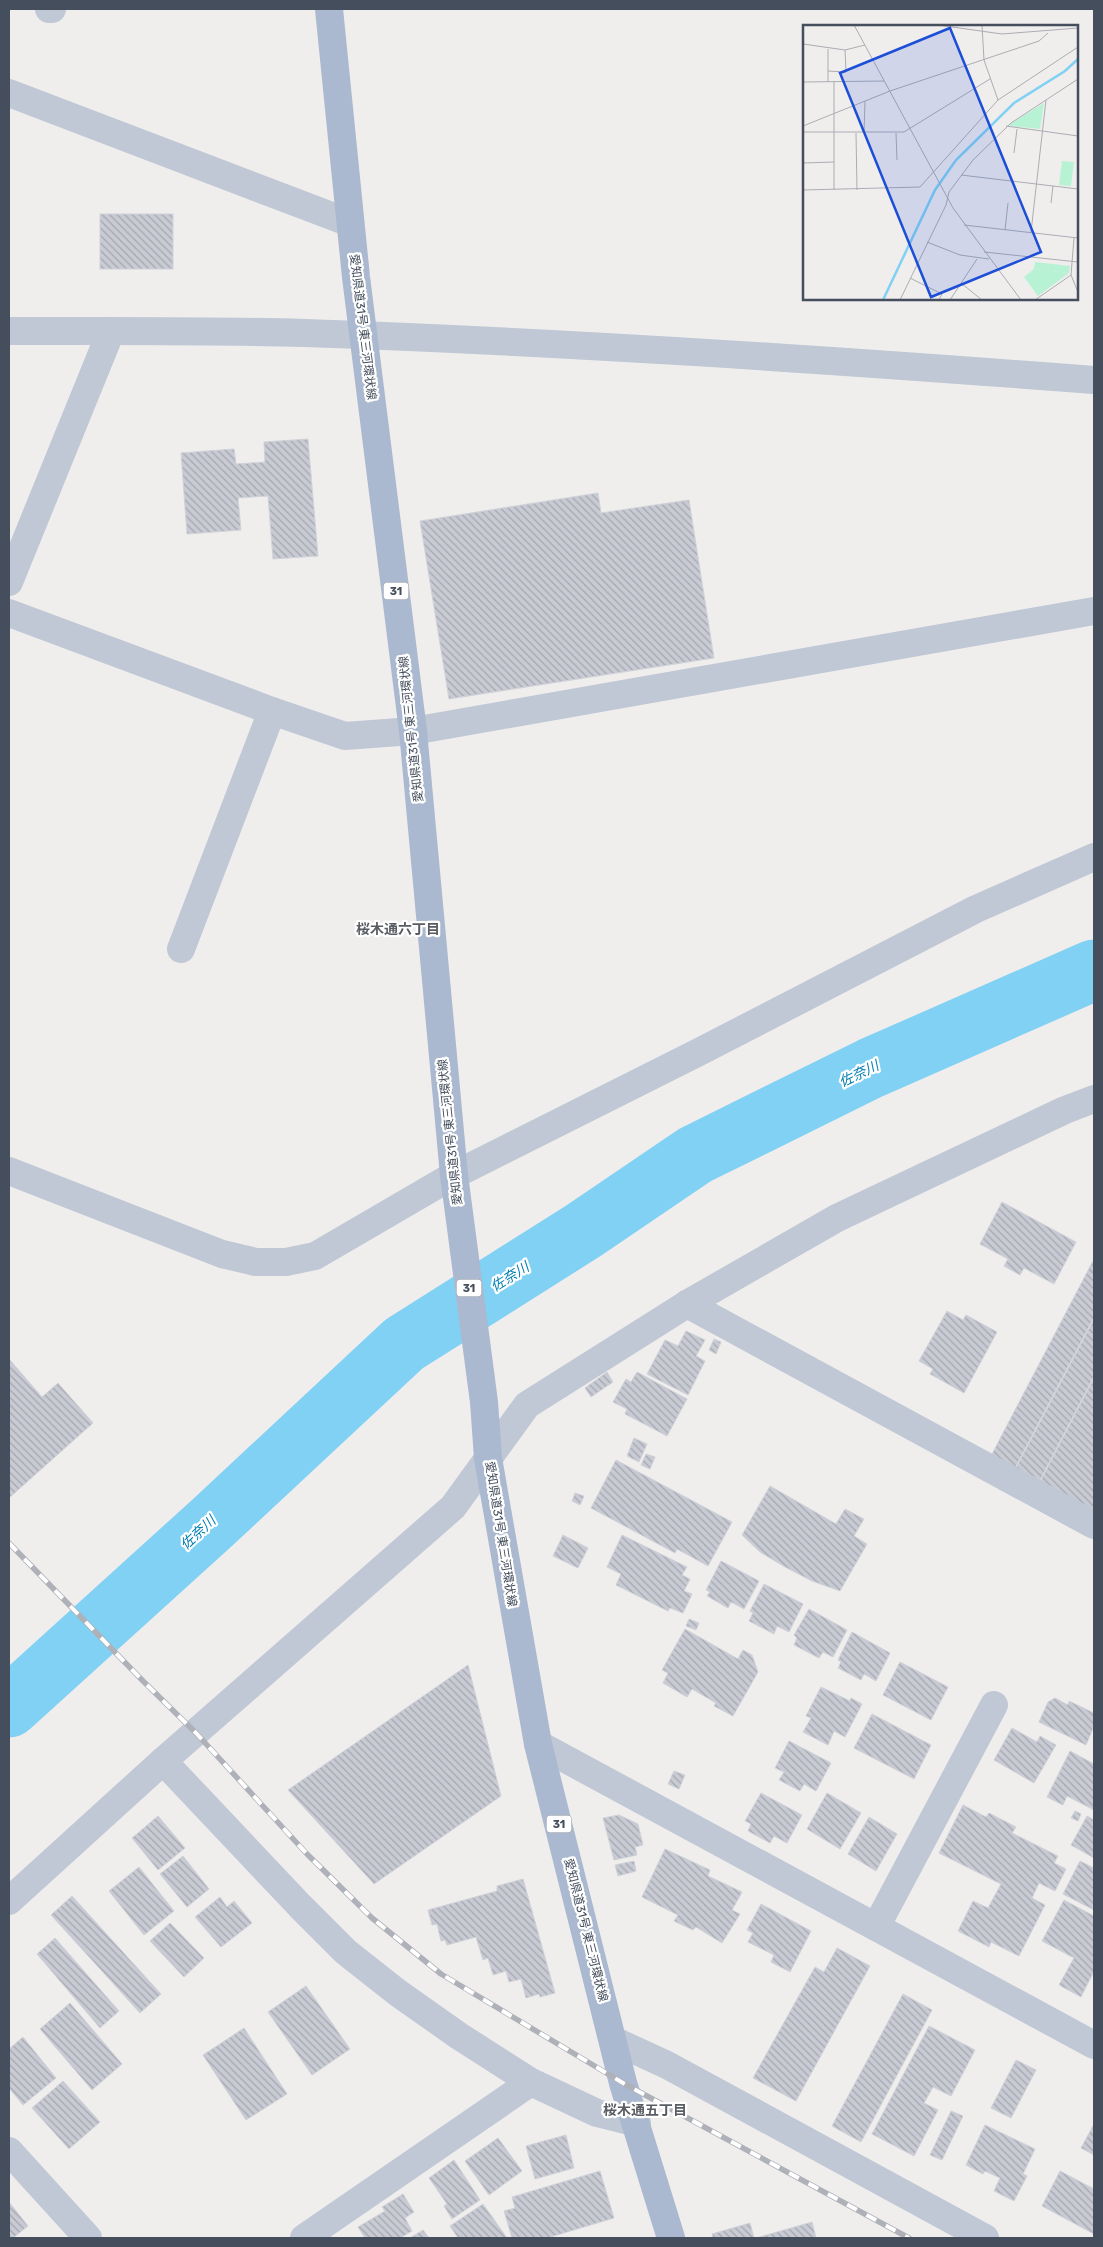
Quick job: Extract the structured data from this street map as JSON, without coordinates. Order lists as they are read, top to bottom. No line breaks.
{"streets":{"main road":["愛知県道31号 東三河環状線","31"]},"districts":["桜木通六丁目","桜木通五丁目"],"water":["佐奈川"]}
